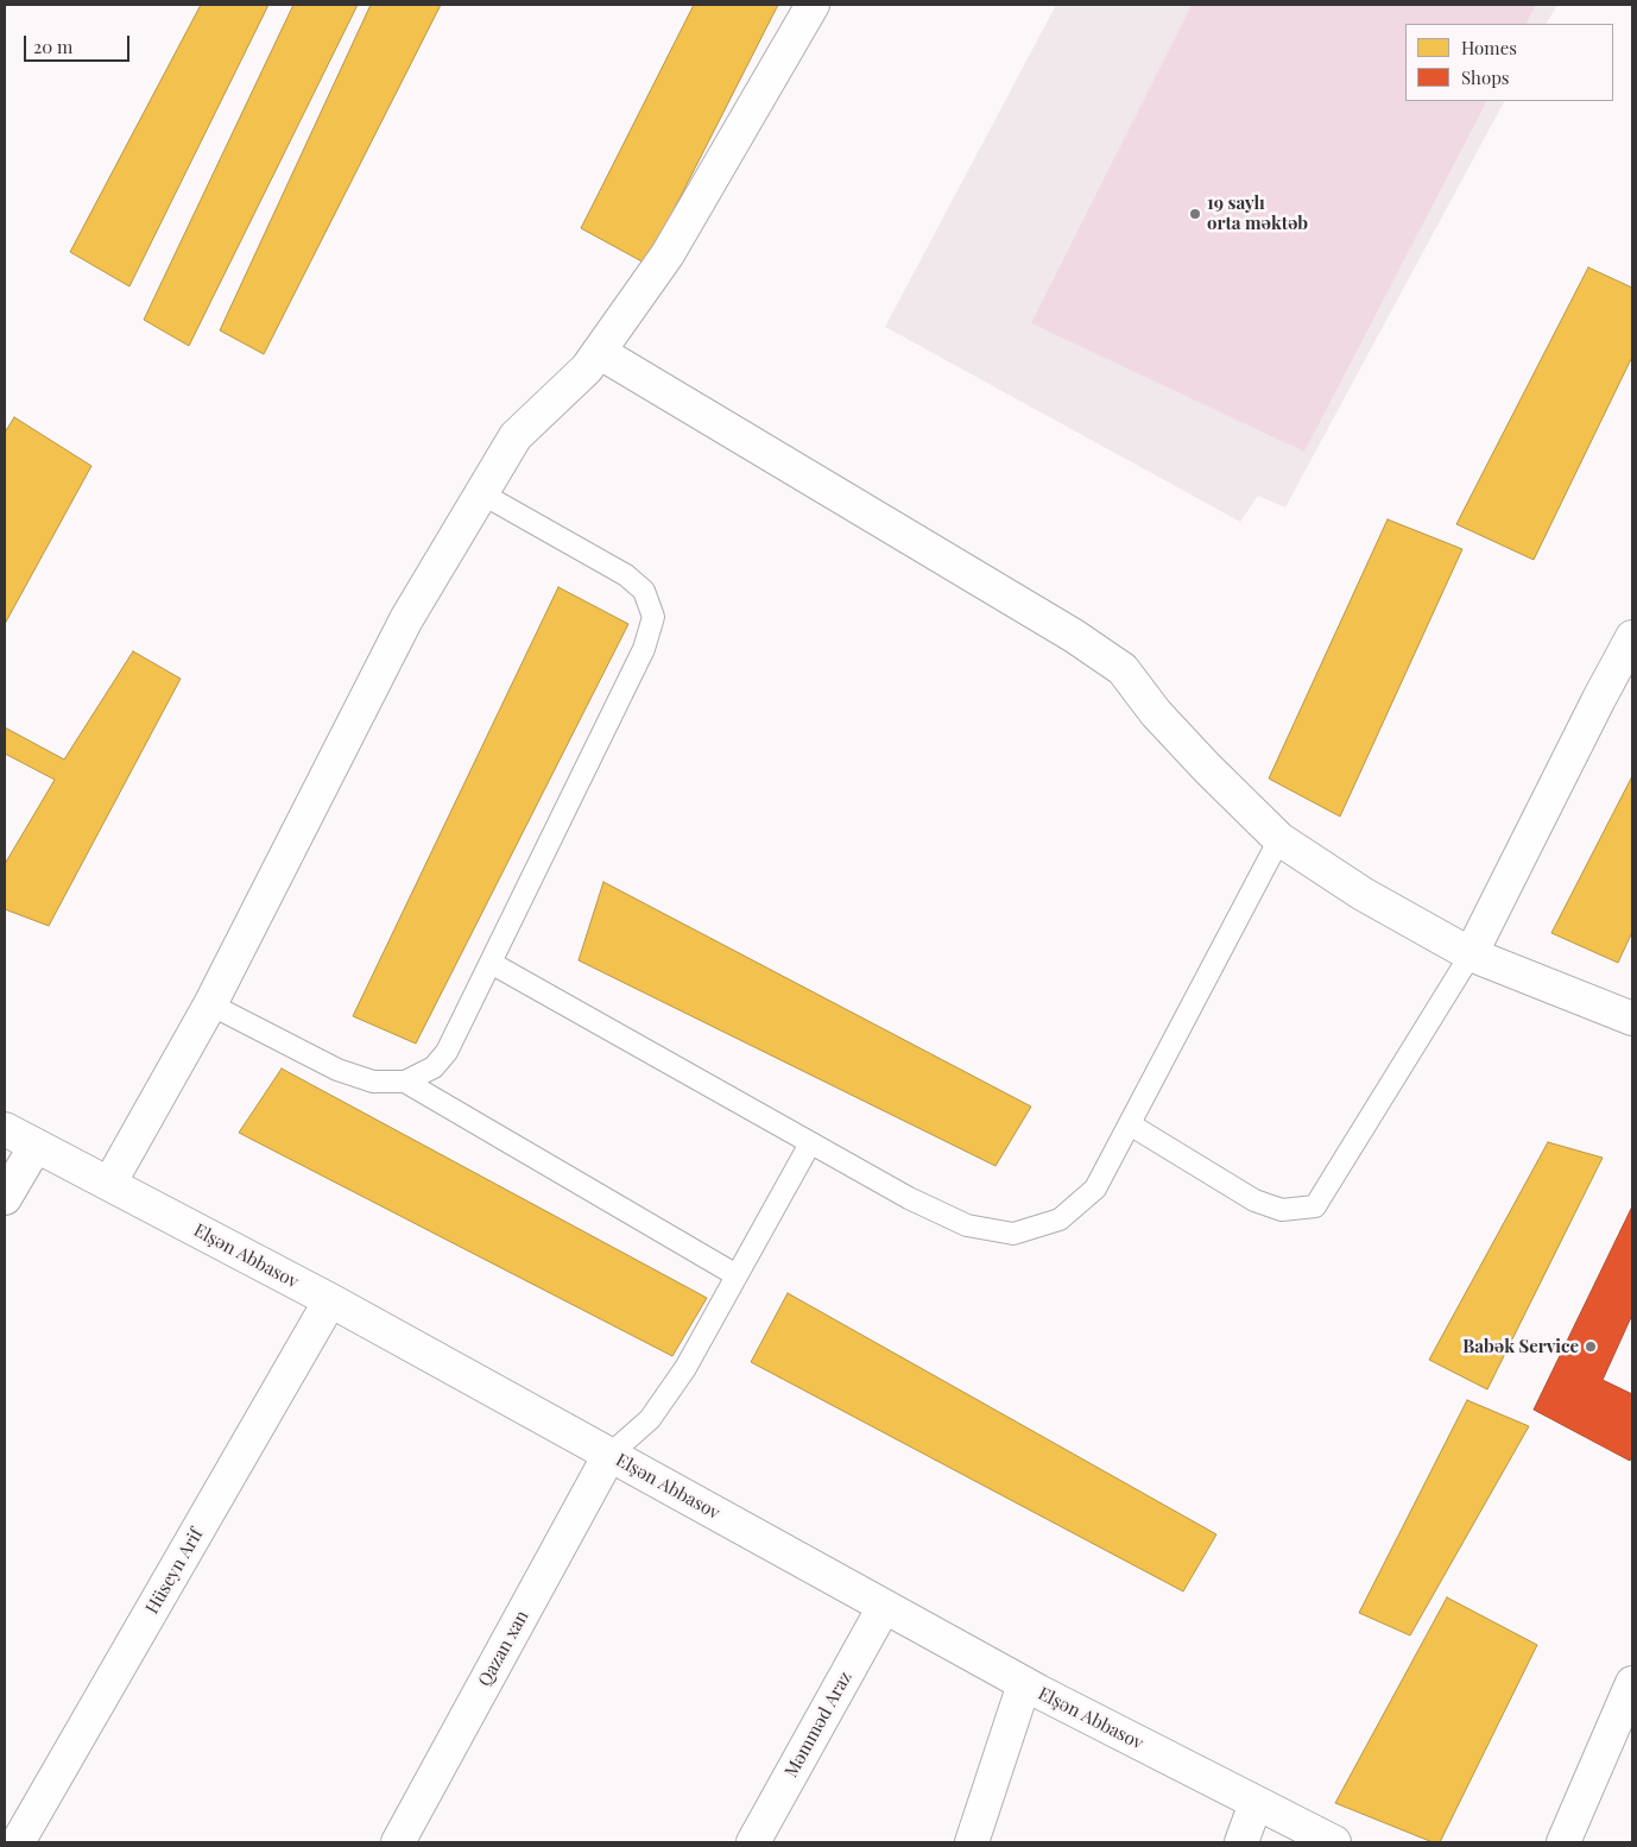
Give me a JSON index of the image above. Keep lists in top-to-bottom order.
{
  "streets": {
    "street": [
      "Elşən Abbasov",
      "Hüseyn Arif",
      "Qazan xan",
      "Məmməd Araz"
    ]
  },
  "crossings": [
    ["Elşən Abbasov", "Hüseyn Arif"],
    ["Elşən Abbasov", "Qazan xan"],
    ["Elşən Abbasov", "Məmməd Araz"]
  ],
  "places": ["19 saylı orta məktəb", "Babək Service"],
  "legend": ["Homes", "Shops"],
  "scale_bar": "20 m"
}
